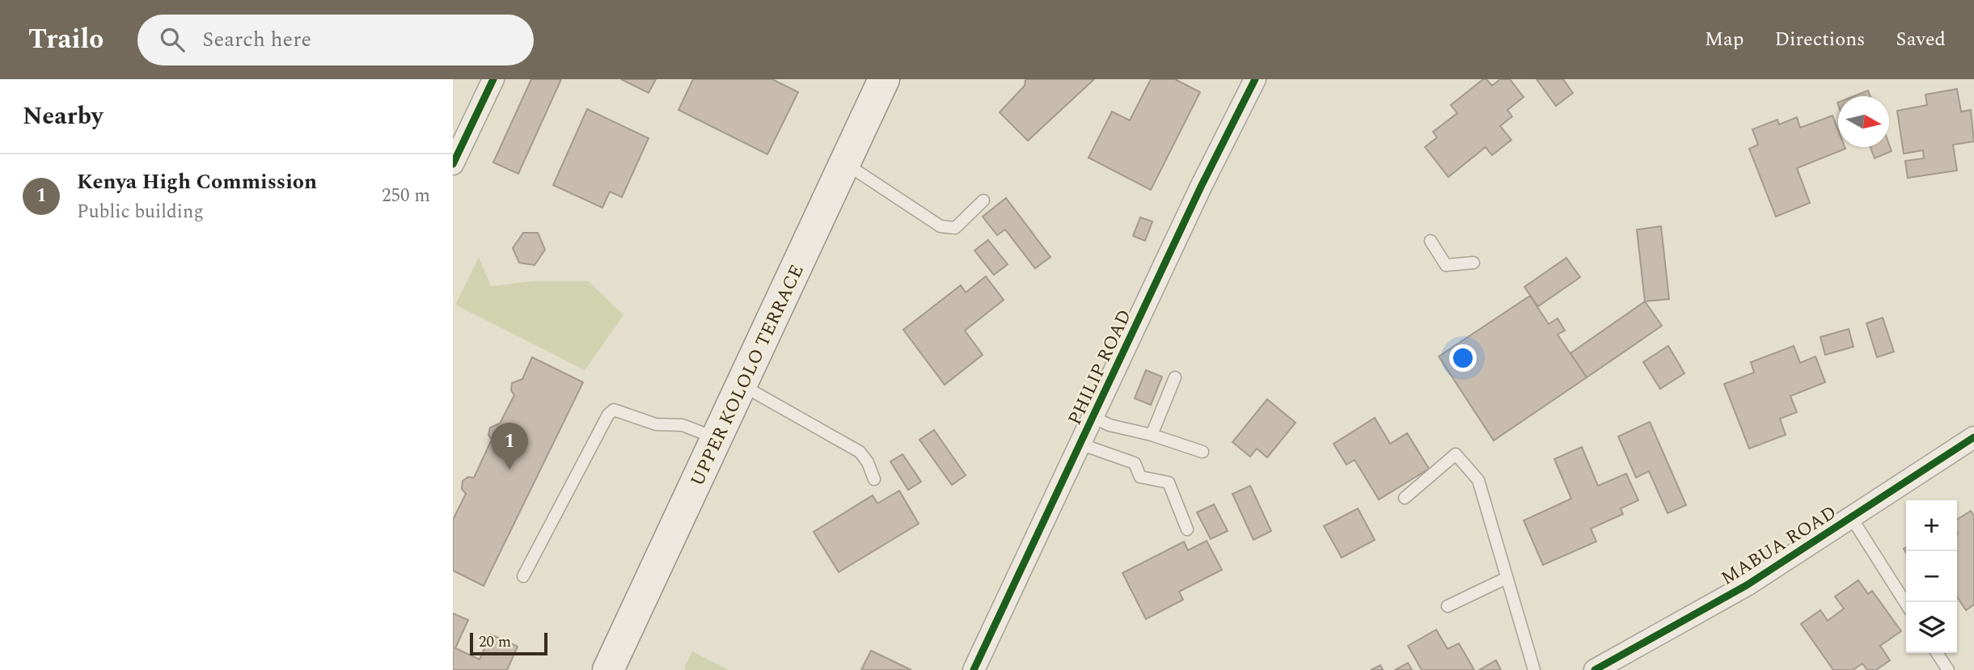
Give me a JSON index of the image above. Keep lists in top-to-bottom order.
{
  "streets": {
    "main road": ["UPPER KOLOLO TERRACE"],
    "street": ["PHILIP ROAD", "MABUA ROAD"]
  },
  "scale_bar": "20 m",
  "north": "right",
  "page": {
    "header": "Trailo",
    "search": "Search here",
    "nav": ["Map", "Directions", "Saved"],
    "heading": "Nearby",
    "list": [
      {
        "mark": "1",
        "name": "Kenya High Commission",
        "note": "Public building",
        "value": "250 m"
      }
    ],
    "pins": "1",
    "map_buttons": ["+", "−"],
    "scale": "20 m"
  }
}
